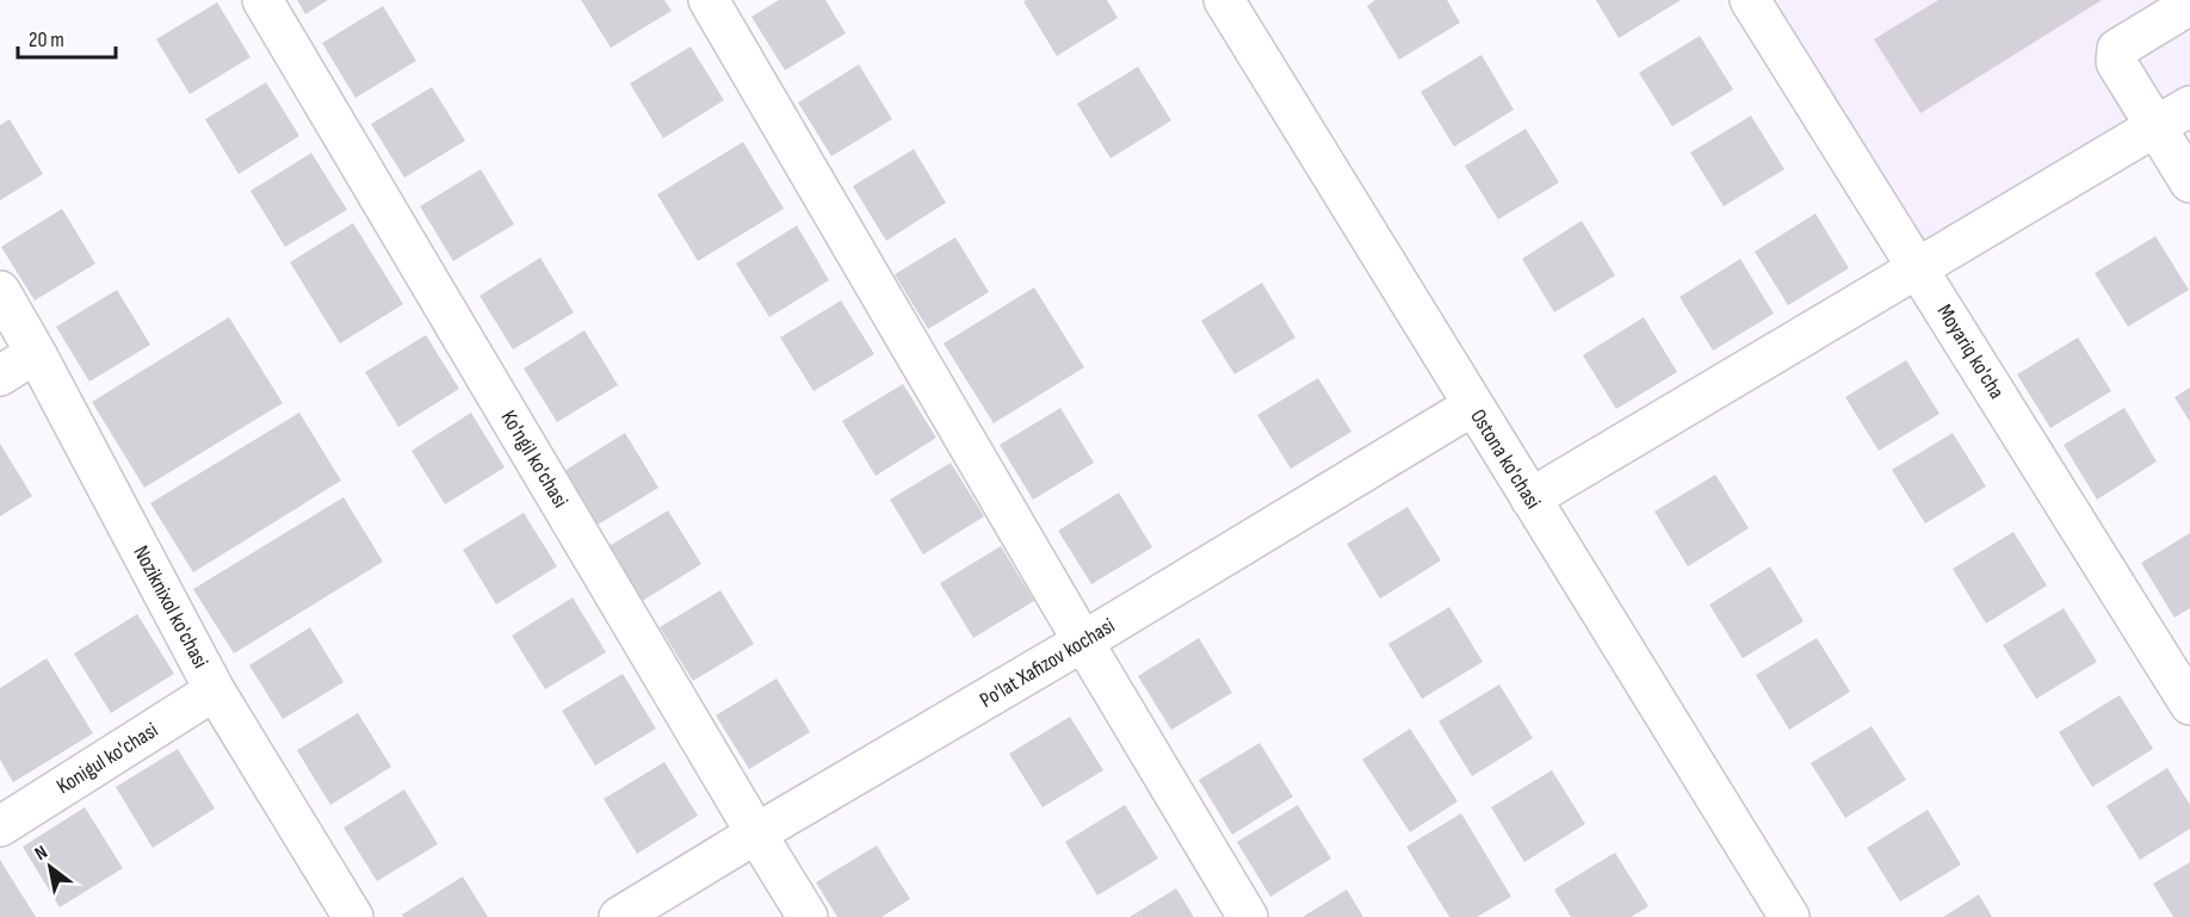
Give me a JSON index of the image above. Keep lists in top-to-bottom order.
{
  "streets": {
    "street": [
      "Moyariq ko'cha",
      "Ko'ngil ko'chasi",
      "Ostona ko'chasi",
      "Noziknixol ko'chasi",
      "Po'lat Xafizov kochasi",
      "Konigul ko'chasi"
    ]
  },
  "crossings": [
    ["Ko'ngil ko'chasi", "Po'lat Xafizov kochasi"],
    ["Ostona ko'chasi", "Po'lat Xafizov kochasi"],
    ["Noziknixol ko'chasi", "Konigul ko'chasi"]
  ],
  "scale_bar": "20 m",
  "north": "top left"
}
